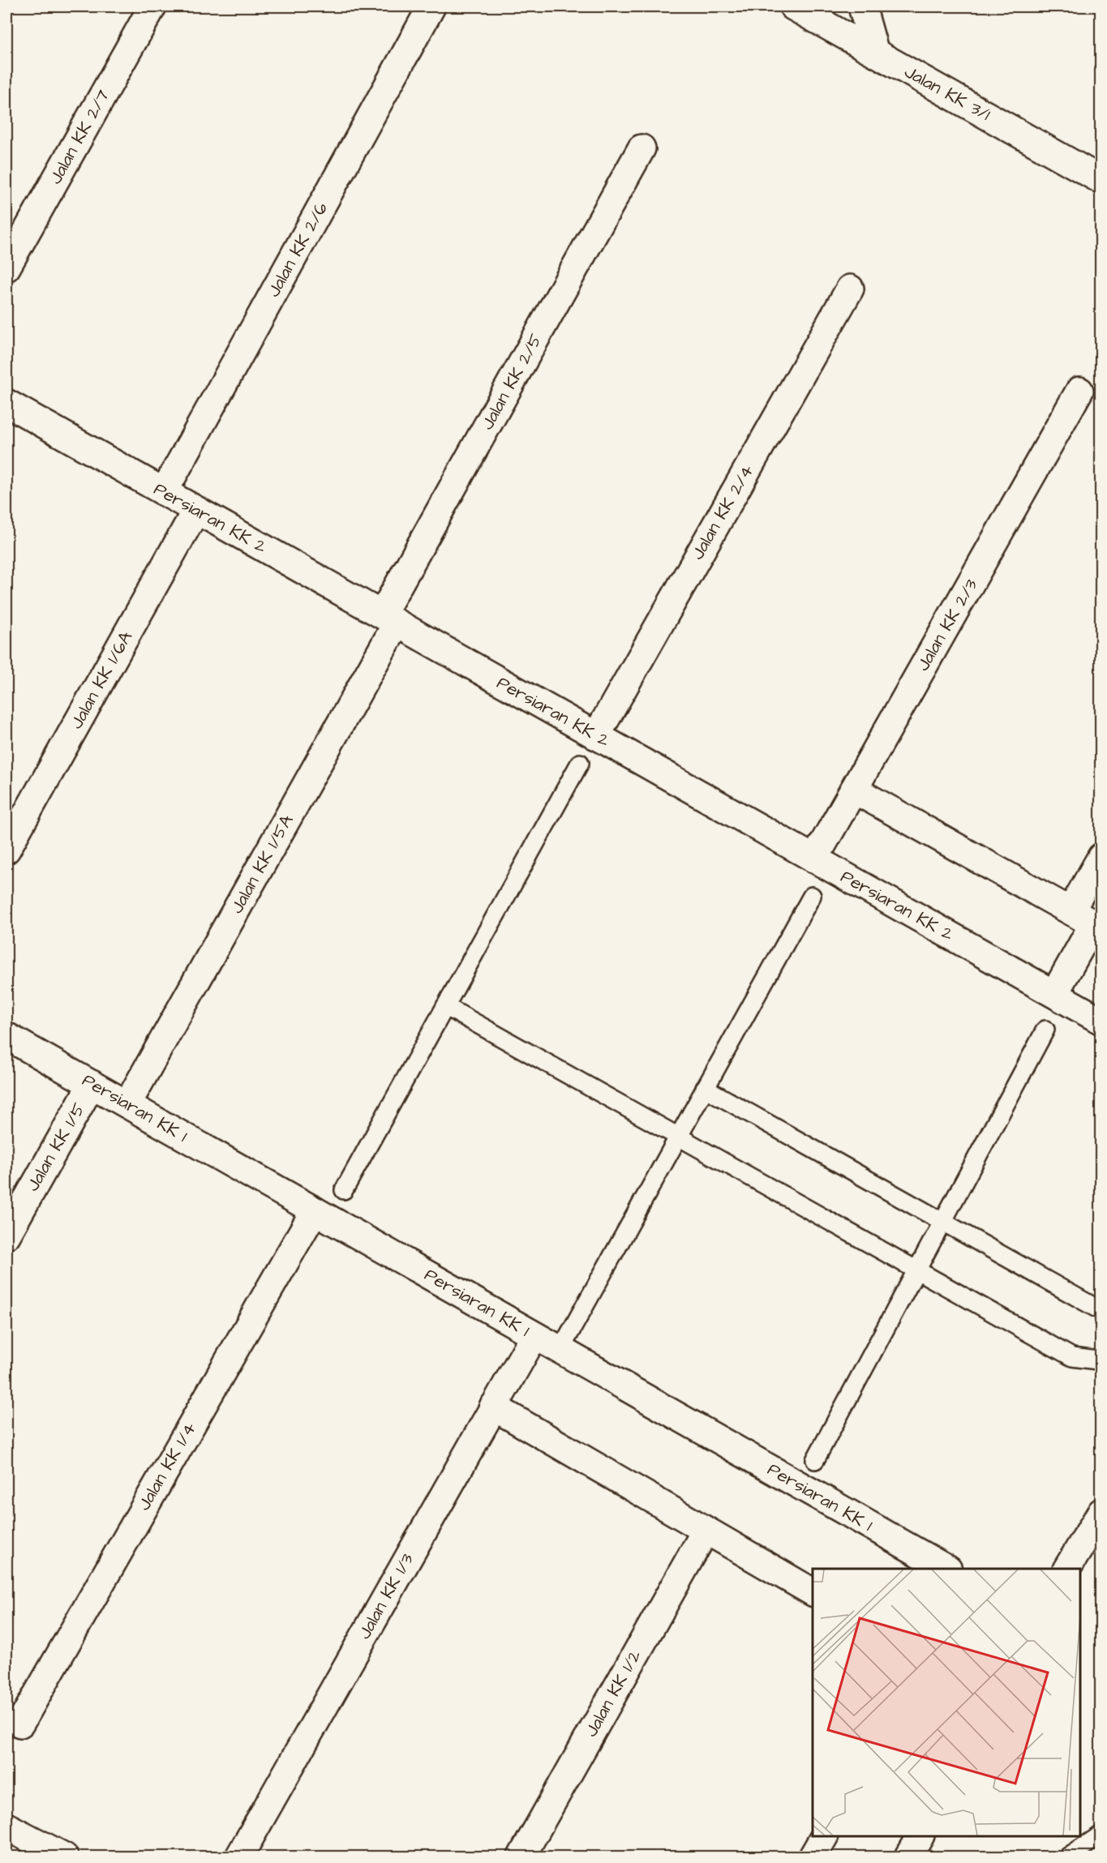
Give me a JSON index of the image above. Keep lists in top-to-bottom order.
{
  "streets": {
    "street": [
      "Jalan KK 3/1",
      "Jalan KK 2/7",
      "Jalan KK 2/6",
      "Jalan KK 2/5",
      "Jalan KK 2/4",
      "Persiaran KK 2",
      "Jalan KK 2/3",
      "Jalan KK 1/6A",
      "Jalan KK 1/5A",
      "Persiaran KK 1",
      "Jalan KK 1/5",
      "Jalan KK 1/4",
      "Jalan KK 1/3",
      "Jalan KK 1/2"
    ]
  },
  "crossings": [
    ["Jalan KK 2/6", "Persiaran KK 2"],
    ["Jalan KK 2/5", "Persiaran KK 2"],
    ["Jalan KK 2/5", "Jalan KK 1/5A"],
    ["Jalan KK 2/4", "Persiaran KK 2"],
    ["Persiaran KK 2", "Jalan KK 2/3"],
    ["Persiaran KK 2", "Jalan KK 1/6A"],
    ["Persiaran KK 2", "Jalan KK 1/5A"],
    ["Jalan KK 1/5A", "Persiaran KK 1"],
    ["Persiaran KK 1", "Jalan KK 1/5"],
    ["Persiaran KK 1", "Jalan KK 1/4"],
    ["Persiaran KK 1", "Jalan KK 1/3"]
  ]
}
